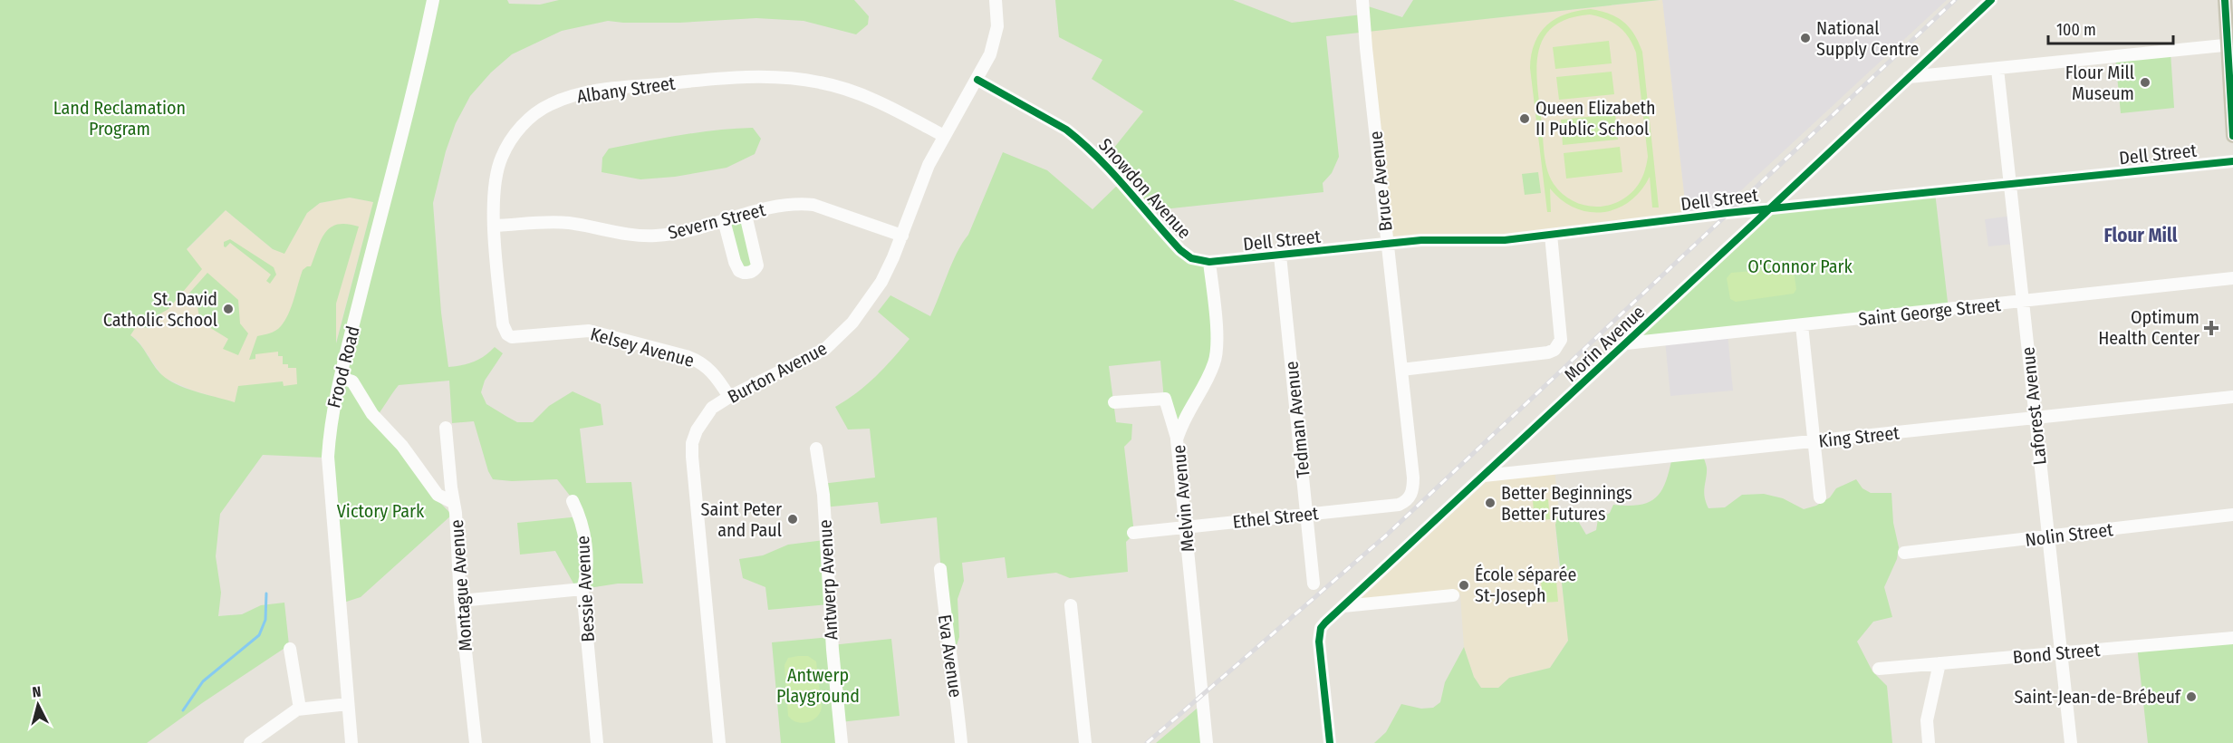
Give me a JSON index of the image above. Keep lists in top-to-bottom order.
{
  "streets": {
    "street": [
      "Albany Street",
      "Dell Street",
      "Bruce Avenue",
      "Snowdon Avenue",
      "Severn Street",
      "Saint George Street",
      "Morin Avenue",
      "Kelsey Avenue",
      "Frood Road",
      "Burton Avenue",
      "Laforest Avenue",
      "Tedman Avenue",
      "King Street",
      "Melvin Avenue",
      "Ethel Street",
      "Nolin Street",
      "Antwerp Avenue",
      "Montague Avenue",
      "Bessie Avenue",
      "Bond Street",
      "Eva Avenue"
    ]
  },
  "crossings": [
    ["Albany Street", "Severn Street"],
    ["Albany Street", "Kelsey Avenue"],
    ["Albany Street", "Burton Avenue"],
    ["Dell Street", "Bruce Avenue"],
    ["Dell Street", "Snowdon Avenue"],
    ["Dell Street", "Morin Avenue"],
    ["Dell Street", "Laforest Avenue"],
    ["Dell Street", "Tedman Avenue"],
    ["Dell Street", "Melvin Avenue"],
    ["Bruce Avenue", "Ethel Street"],
    ["Snowdon Avenue", "Burton Avenue"],
    ["Snowdon Avenue", "Melvin Avenue"],
    ["Severn Street", "Burton Avenue"],
    ["Saint George Street", "Morin Avenue"],
    ["Saint George Street", "Laforest Avenue"],
    ["Morin Avenue", "King Street"],
    ["Kelsey Avenue", "Burton Avenue"],
    ["Laforest Avenue", "King Street"],
    ["Laforest Avenue", "Nolin Street"],
    ["Laforest Avenue", "Bond Street"],
    ["Tedman Avenue", "Ethel Street"],
    ["Melvin Avenue", "Ethel Street"]
  ],
  "districts": ["Flour Mill"],
  "parks": [
    "Land Reclamation Program",
    "O'Connor Park",
    "Victory Park",
    "Antwerp Playground"
  ],
  "places": {
    "other": [
      "National Supply Centre",
      "Flour Mill Museum",
      "Queen Elizabeth II Public School",
      "St. David Catholic School",
      "Better Beginnings Better Futures",
      "Saint Peter and Paul",
      "École séparée St-Joseph",
      "Saint-Jean-de-Brébeuf"
    ],
    "health": ["Optimum Health Center"]
  },
  "scale_bar": "100 m",
  "north": "top"
}
